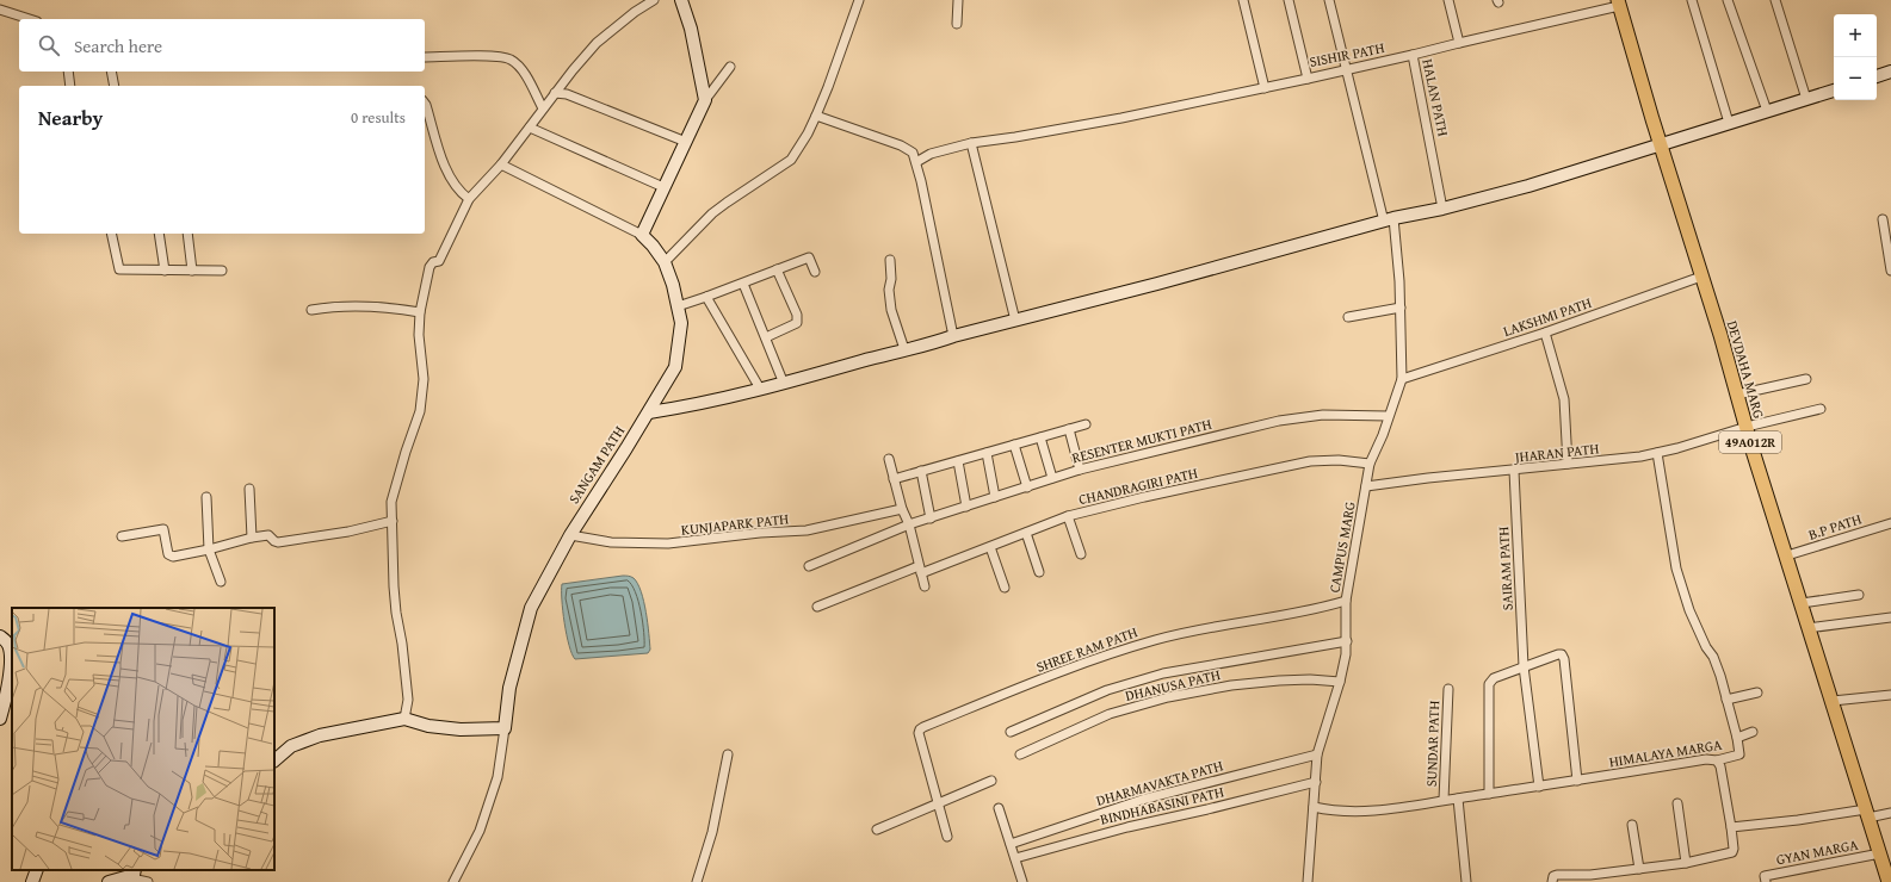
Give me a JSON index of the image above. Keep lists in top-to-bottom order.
{
  "streets": {
    "main road": ["DEVDAHA MARG", "49A012R"],
    "street": [
      "SISHIR PATH",
      "HALAN PATH",
      "LAKSHMI PATH",
      "RESENTER MUKTI PATH",
      "JHARAN PATH",
      "SANGAM PATH",
      "CHANDRAGIRI PATH",
      "KUNJAPARK PATH",
      "B.P PATH",
      "CAMPUS MARG",
      "SAIRAM PATH",
      "SHREE RAM PATH",
      "DHANUSA PATH",
      "SUNDAR PATH",
      "HIMALAYA MARGA",
      "DHARMAVAKTA PATH",
      "BINDHABASINI PATH",
      "GYAN MARGA"
    ]
  },
  "crossings": [
    ["SISHIR PATH", "HALAN PATH"],
    ["SISHIR PATH", "CAMPUS MARG"],
    ["HALAN PATH", "DEVDAHA MARG"],
    ["LAKSHMI PATH", "DEVDAHA MARG"],
    ["LAKSHMI PATH", "CAMPUS MARG"],
    ["DEVDAHA MARG", "JHARAN PATH"],
    ["DEVDAHA MARG", "B.P PATH"],
    ["DEVDAHA MARG", "GYAN MARGA"],
    ["RESENTER MUKTI PATH", "CAMPUS MARG"],
    ["JHARAN PATH", "CAMPUS MARG"],
    ["JHARAN PATH", "SAIRAM PATH"],
    ["JHARAN PATH", "HIMALAYA MARGA"],
    ["SANGAM PATH", "KUNJAPARK PATH"],
    ["CHANDRAGIRI PATH", "CAMPUS MARG"],
    ["CAMPUS MARG", "SHREE RAM PATH"],
    ["CAMPUS MARG", "DHANUSA PATH"],
    ["CAMPUS MARG", "HIMALAYA MARGA"],
    ["CAMPUS MARG", "DHARMAVAKTA PATH"],
    ["CAMPUS MARG", "BINDHABASINI PATH"],
    ["SAIRAM PATH", "HIMALAYA MARGA"],
    ["SUNDAR PATH", "HIMALAYA MARGA"]
  ],
  "page": {
    "map_buttons": ["+", "−"],
    "search": "Search here",
    "heading": ["Nearby", "0 results"]
  }
}
